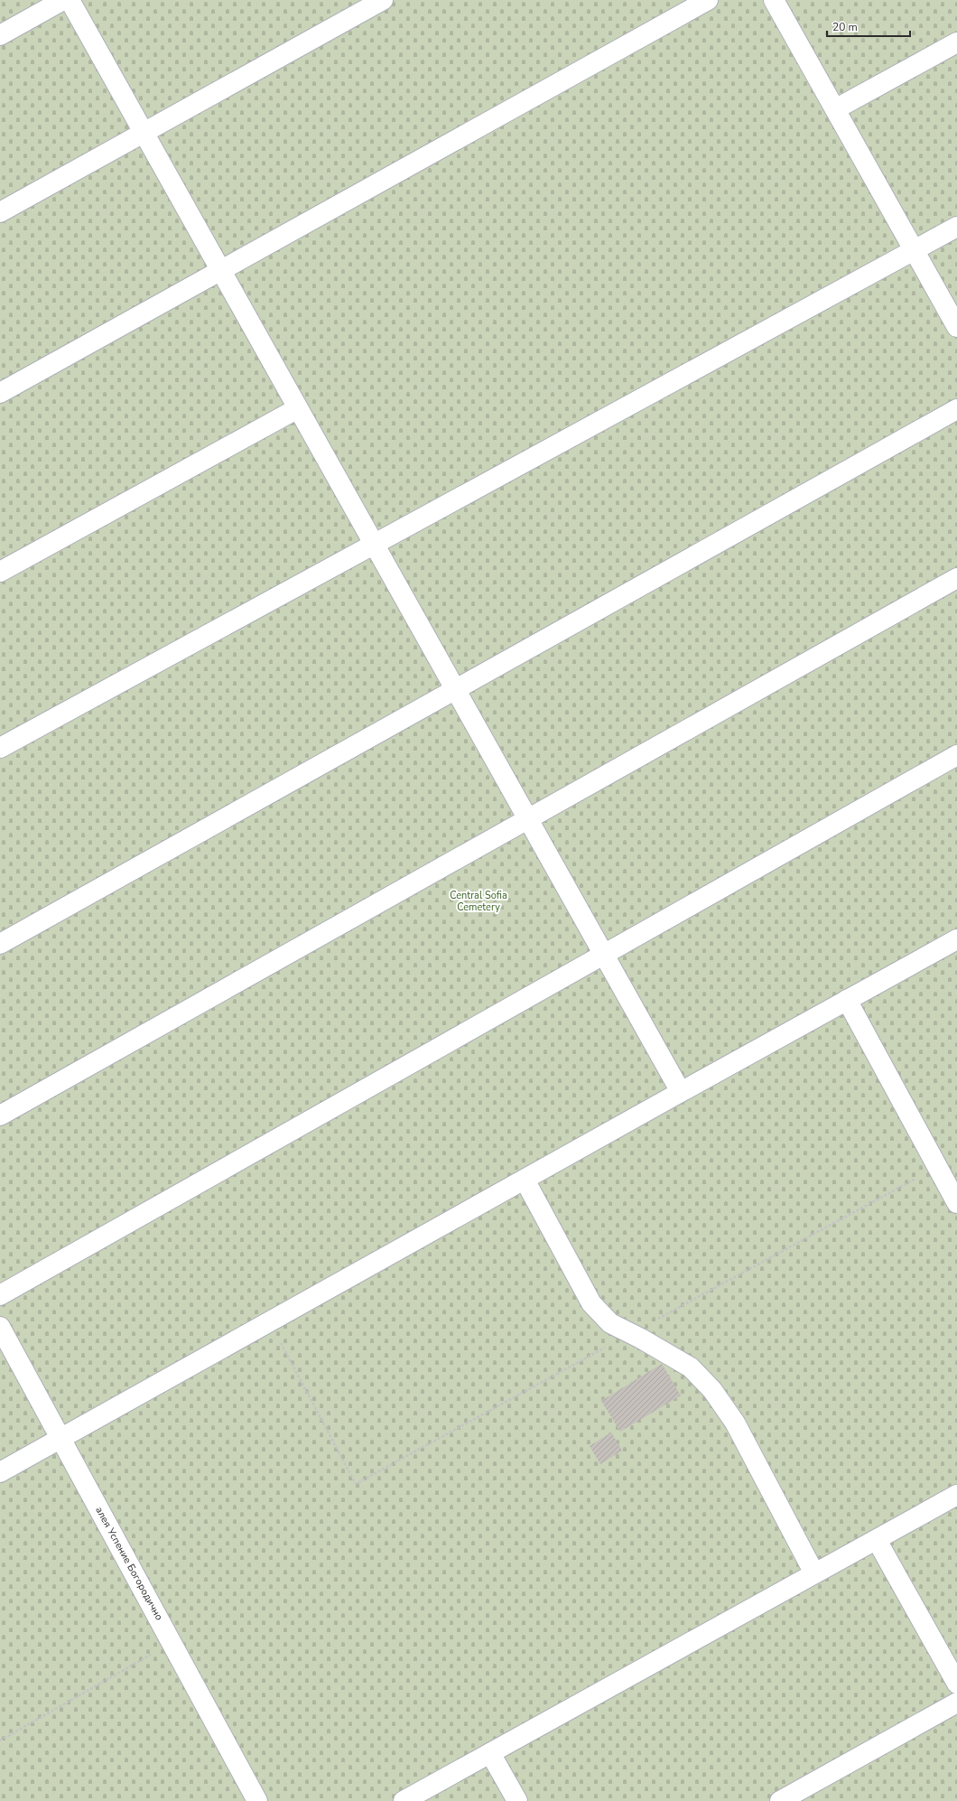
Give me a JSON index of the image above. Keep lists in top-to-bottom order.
{
  "streets": {
    "lane": ["алея Успение Богородично"]
  },
  "parks": ["Central Sofia Cemetery"],
  "scale_bar": "20 m"
}
